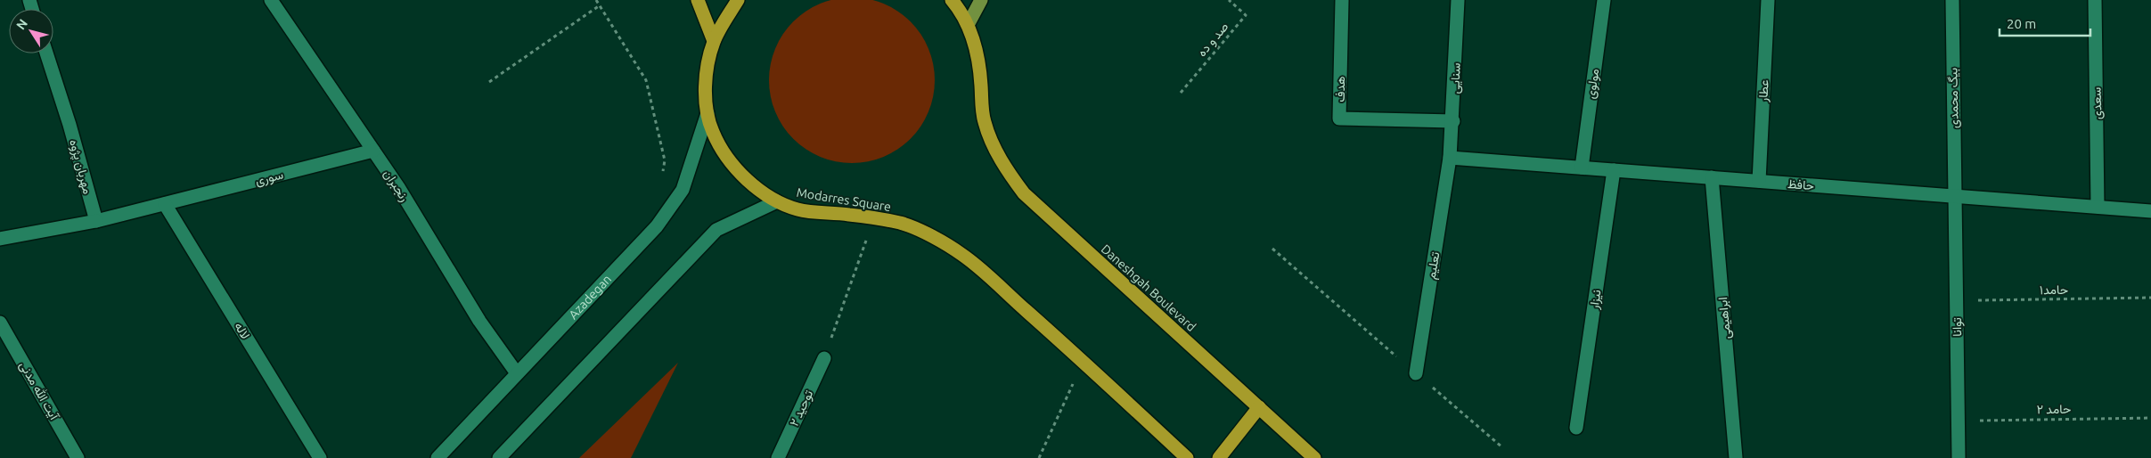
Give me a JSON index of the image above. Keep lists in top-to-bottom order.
{
  "streets": {
    "highway": ["Modarres Square", "Daneshgah Boulevard"],
    "street": [
      "سنایی",
      "مولوی",
      "هدف",
      "عطار",
      "بیگ محمدی",
      "سعدی",
      "مهربان پژوه",
      "سوری",
      "حافظ",
      "رنجبران",
      "تعلیم",
      "Azadegan",
      "نیزار",
      "ابراهیمی",
      "توانا",
      "لاله",
      "آیت الله مدنی",
      "توحید ۲"
    ],
    "path": ["صد و ده", "حامد۱", "حامد ۲"]
  },
  "crossings": [
    ["سنایی", "هدف"],
    ["سنایی", "حافظ"],
    ["سنایی", "تعلیم"],
    ["مولوی", "حافظ"],
    ["عطار", "حافظ"],
    ["بیگ محمدی", "حافظ"],
    ["بیگ محمدی", "توانا"],
    ["سعدی", "حافظ"],
    ["سوری", "رنجبران"],
    ["سوری", "لاله"],
    ["حافظ", "تعلیم"],
    ["حافظ", "نیزار"],
    ["حافظ", "ابراهیمی"],
    ["حافظ", "توانا"],
    ["رنجبران", "Azadegan"],
    ["Modarres Square", "Azadegan"],
    ["حامد۱", "توانا"],
    ["توانا", "حامد ۲"]
  ],
  "scale_bar": "20 m",
  "north": "top left"
}
